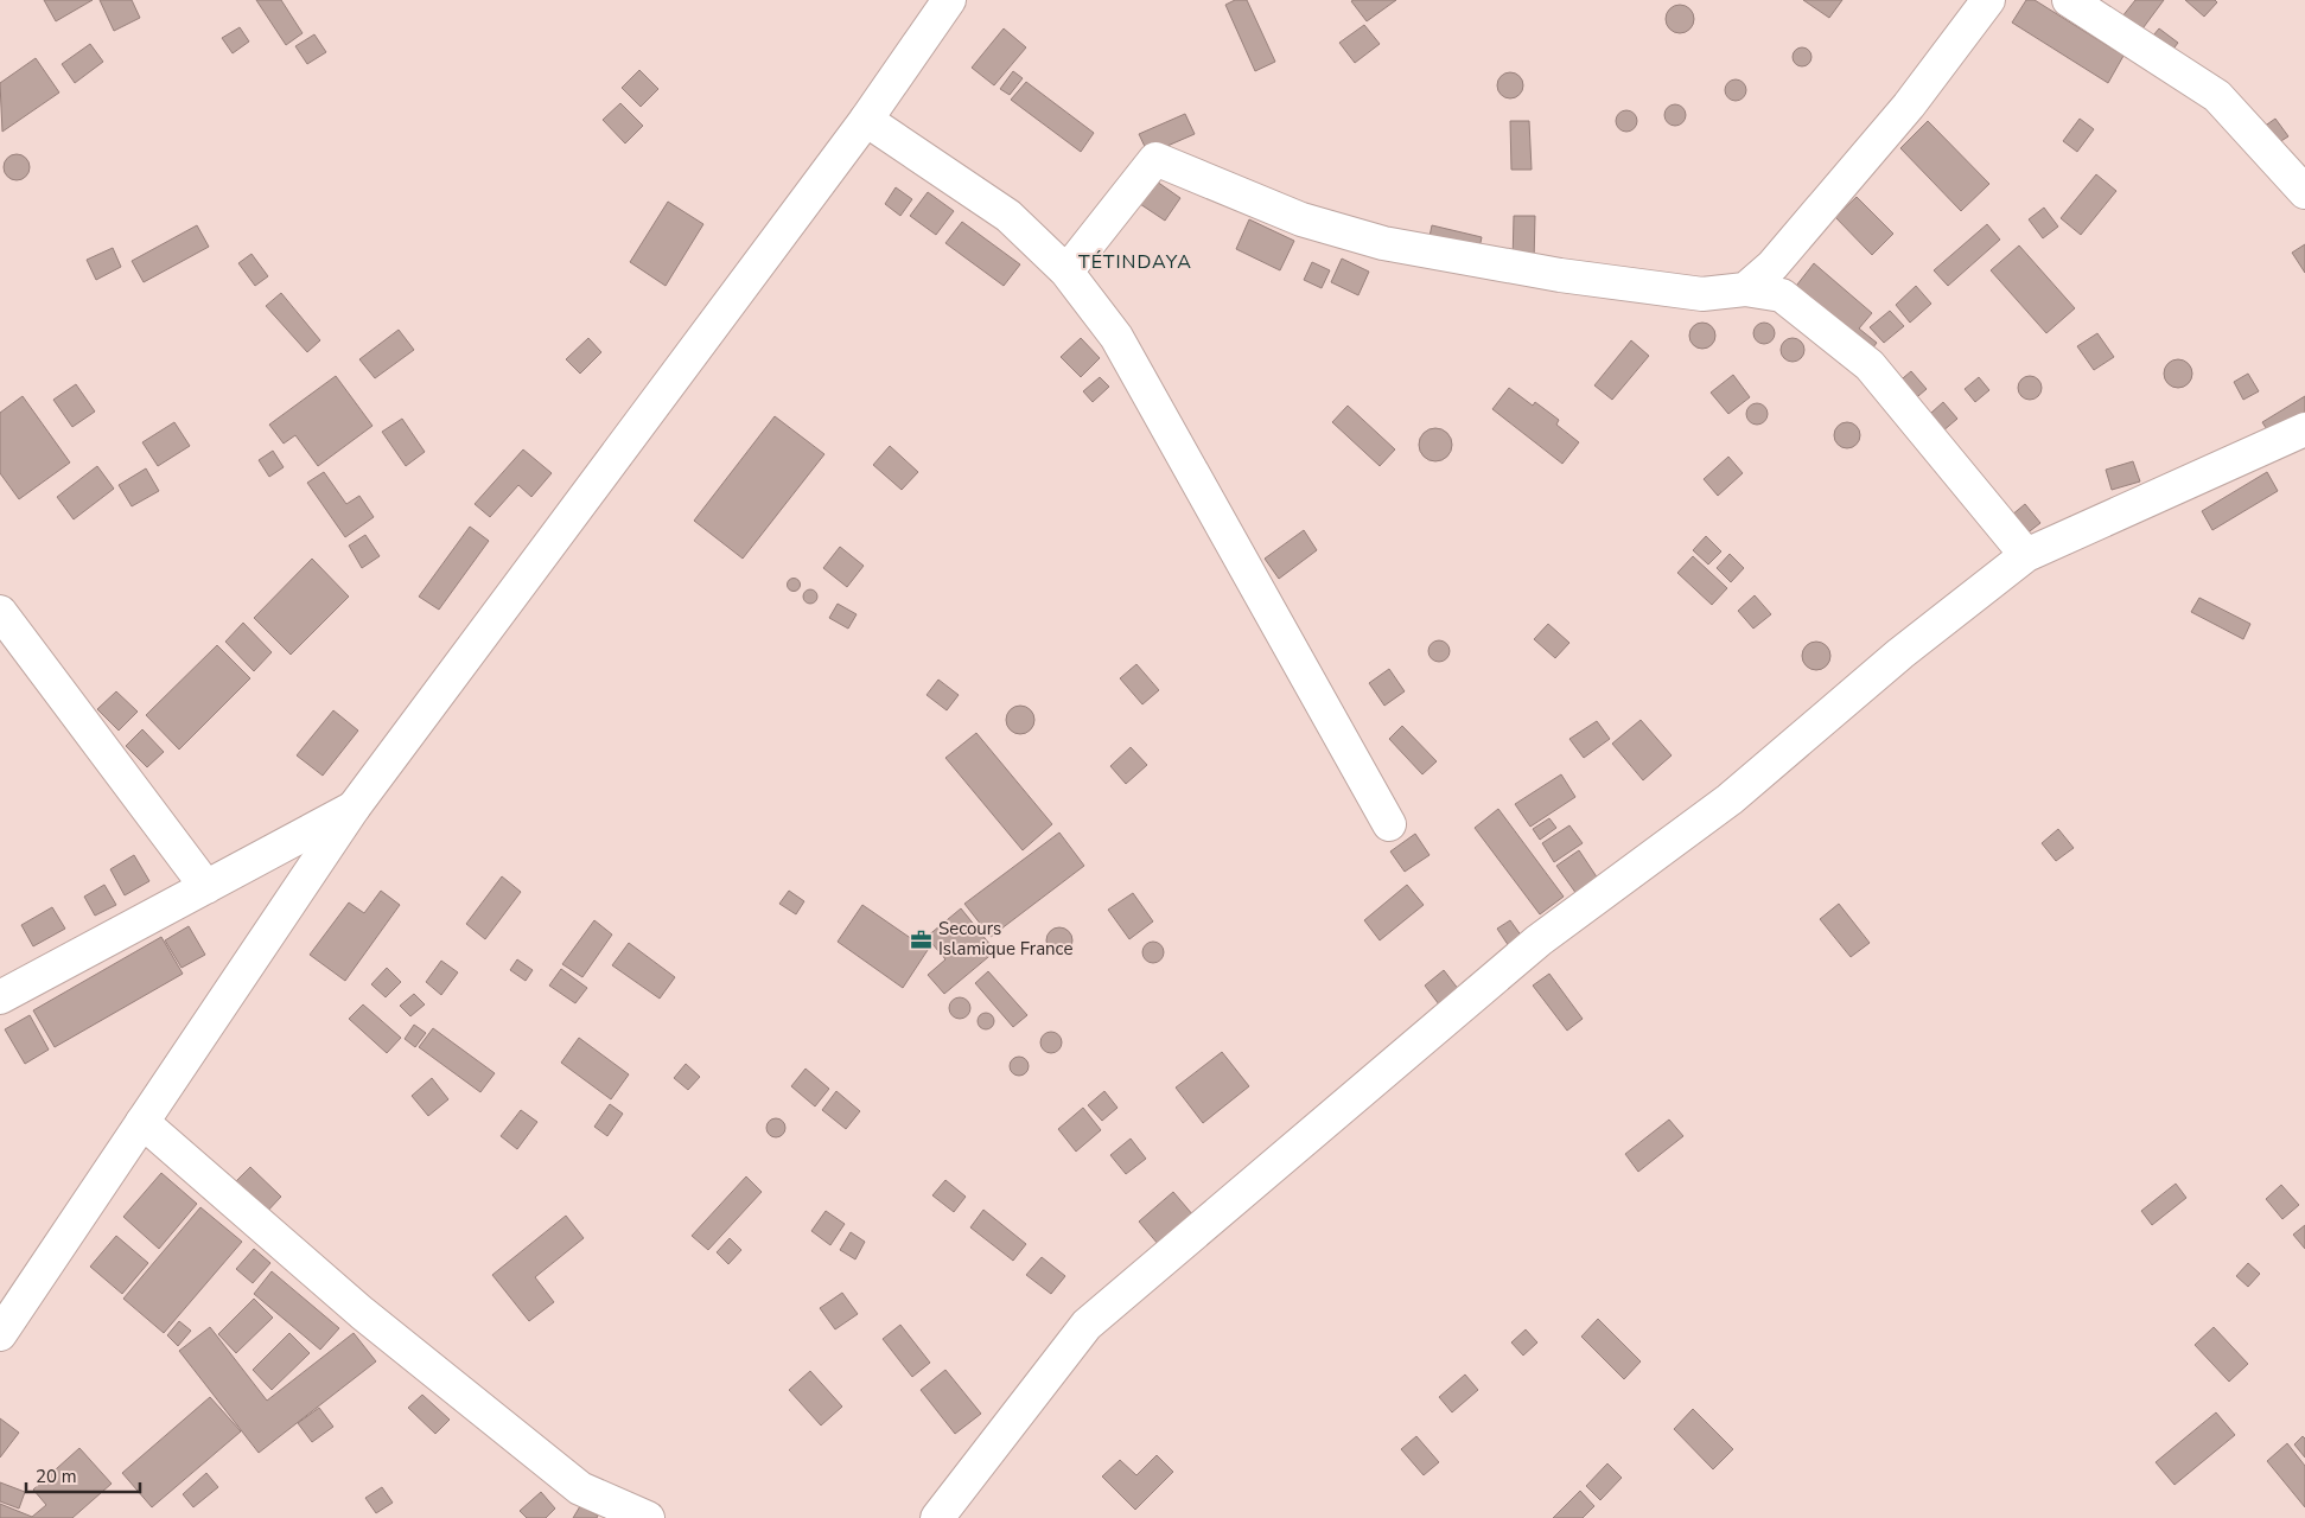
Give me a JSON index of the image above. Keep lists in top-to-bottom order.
{
  "districts": ["TÉTINDAYA"],
  "places": {
    "office": ["Secours Islamique France"]
  },
  "scale_bar": "20 m"
}
